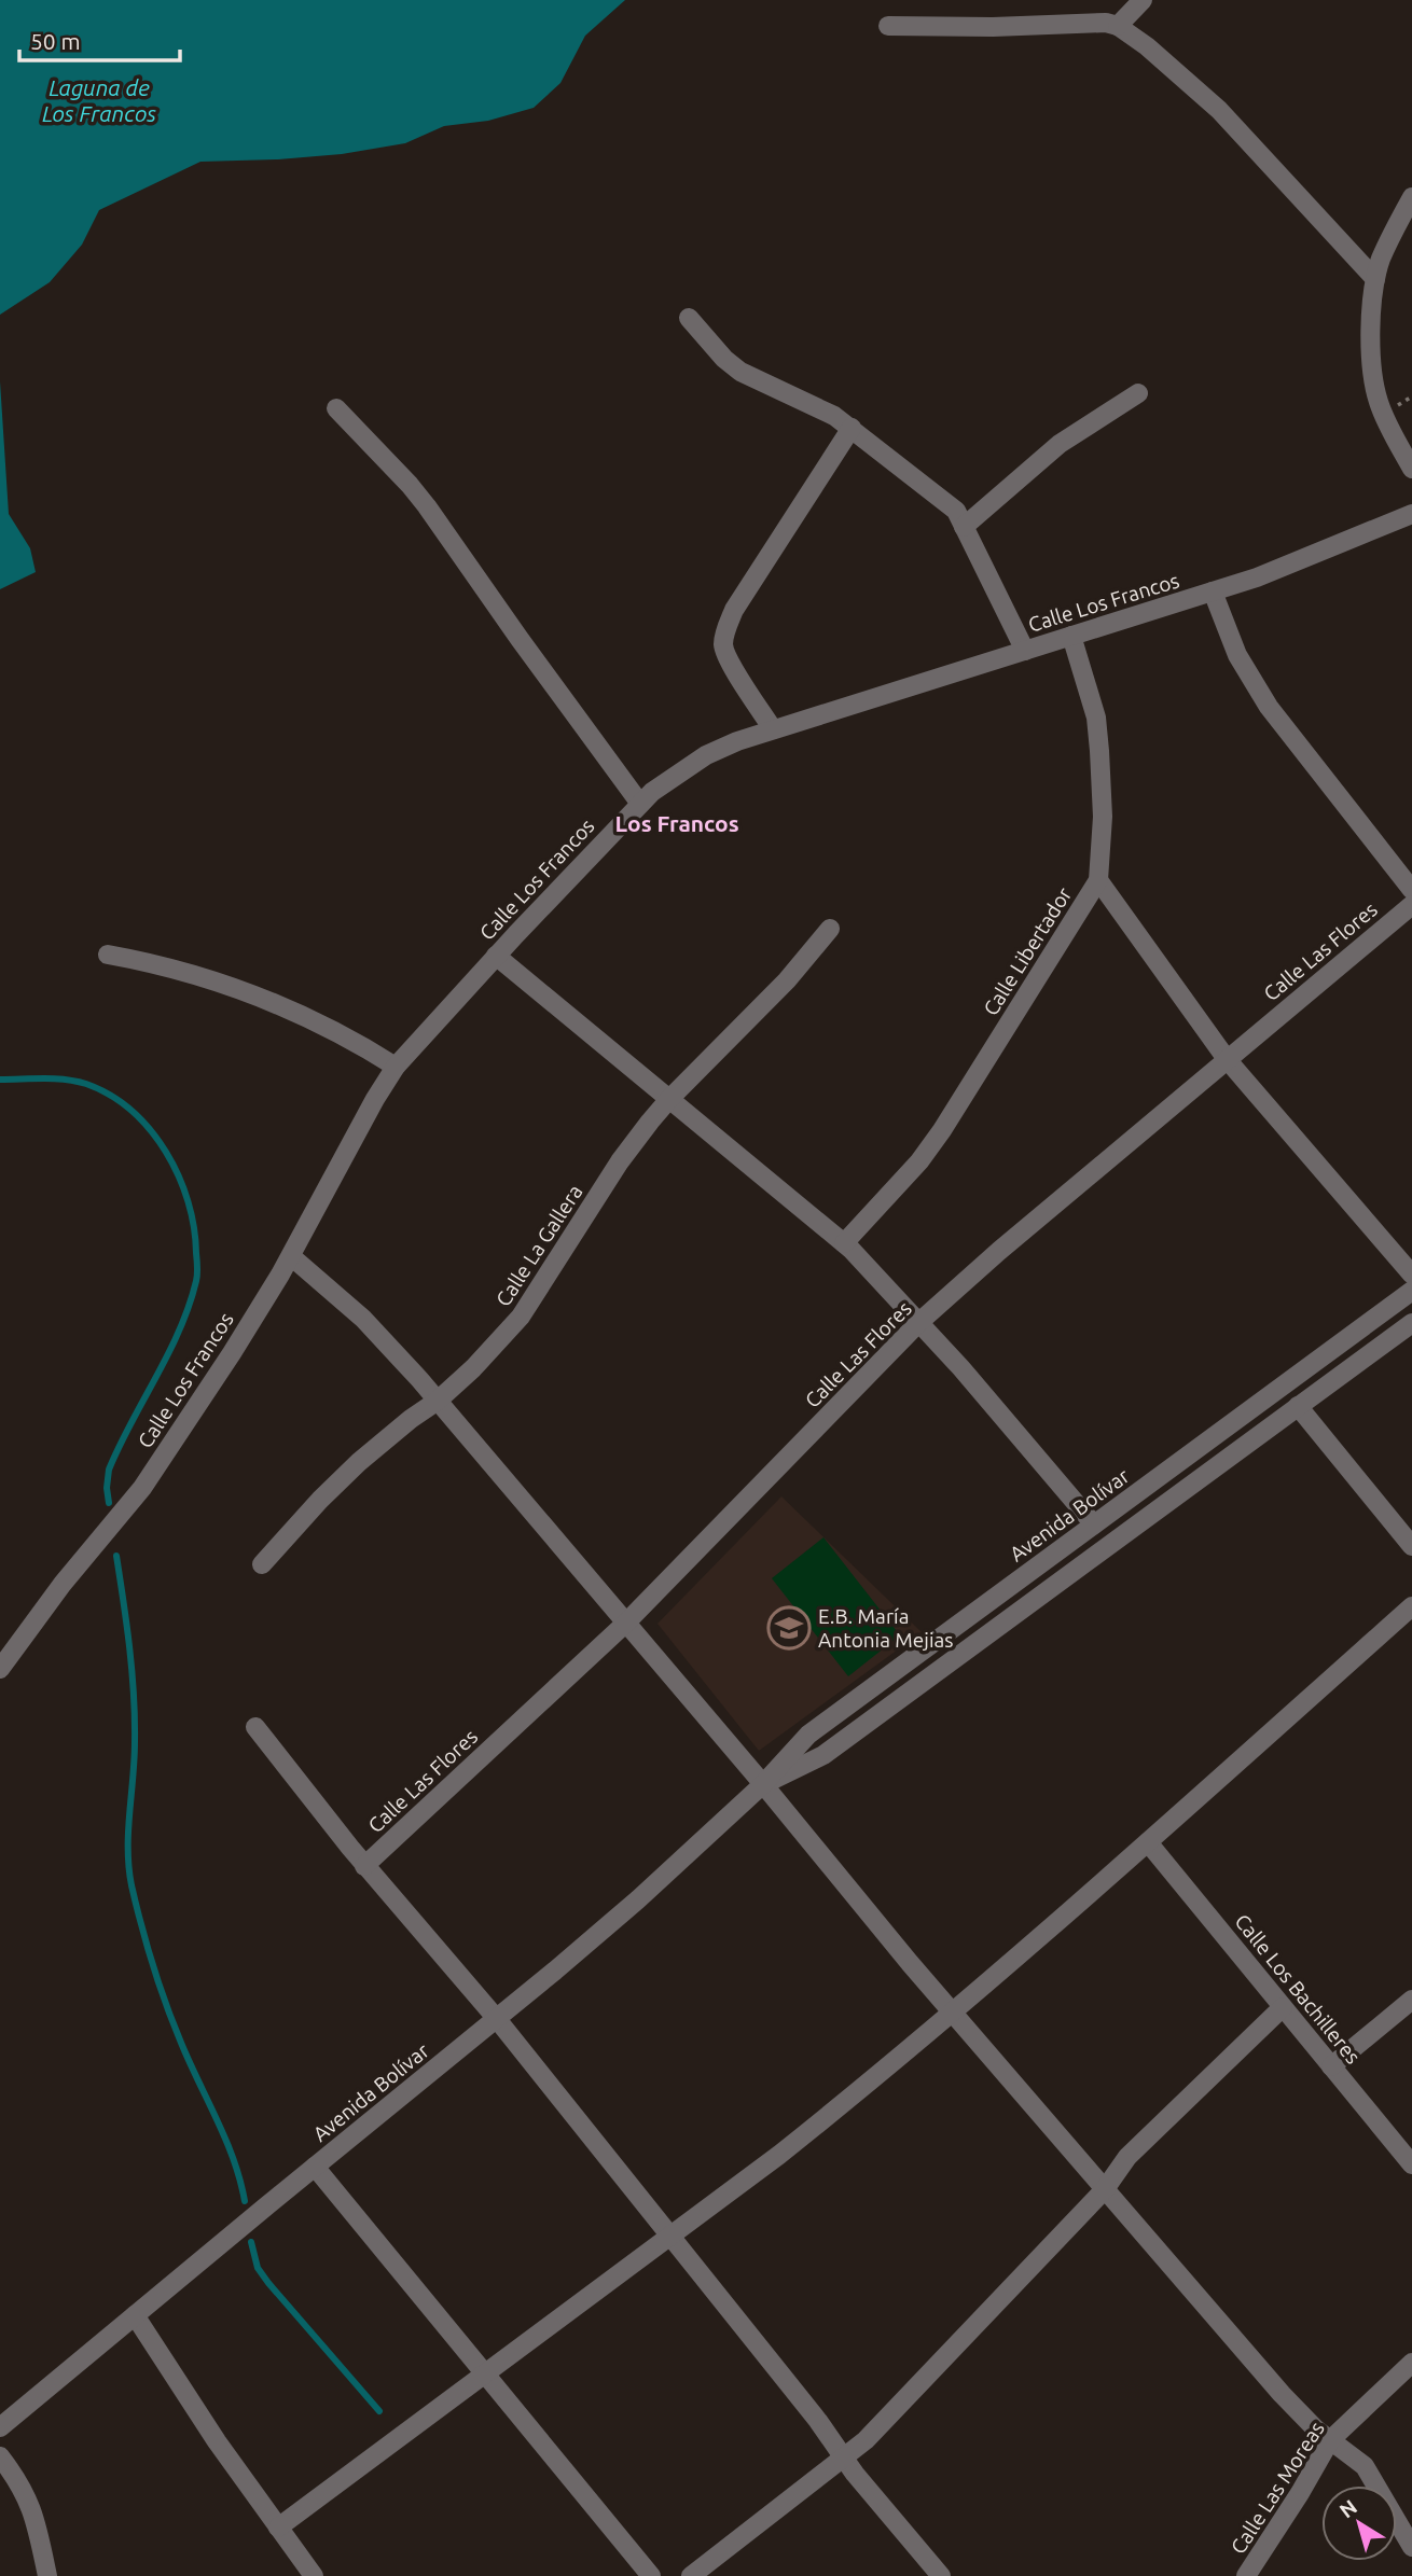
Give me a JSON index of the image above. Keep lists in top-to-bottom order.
{
  "streets": {
    "street": [
      "Calle Los Francos",
      "Calle Libertador",
      "Calle Las Flores",
      "Calle La Gallera",
      "Avenida Bolívar",
      "Calle Los Bachilleres",
      "Calle Las Moreas"
    ]
  },
  "crossings": [
    ["Calle Los Francos", "Calle Libertador"]
  ],
  "districts": ["Los Francos"],
  "water": ["Laguna de Los Francos"],
  "places": {
    "school or university": ["E.B. María Antonia Mejias"]
  },
  "scale_bar": "50 m",
  "north": "top left"
}
